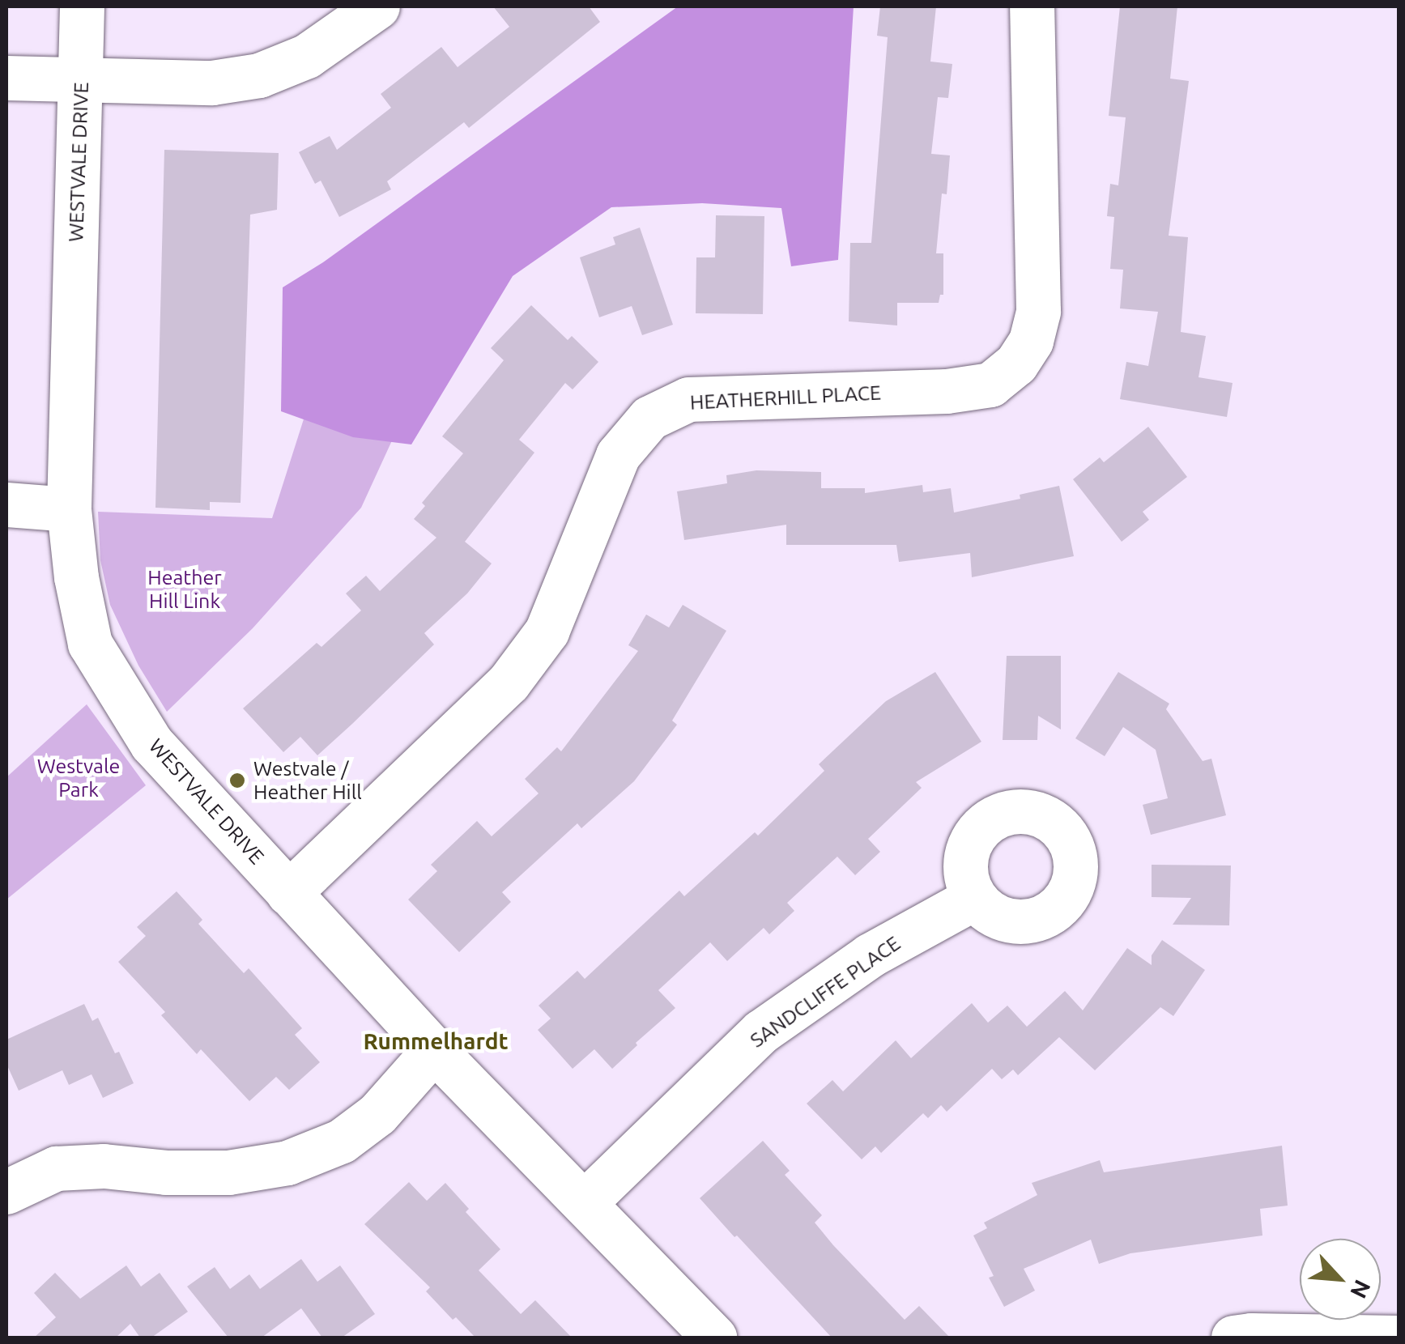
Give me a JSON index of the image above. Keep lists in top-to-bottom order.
{
  "streets": {
    "street": ["WESTVALE DRIVE", "HEATHERHILL PLACE", "SANDCLIFFE PLACE"]
  },
  "crossings": [
    ["WESTVALE DRIVE", "HEATHERHILL PLACE"],
    ["WESTVALE DRIVE", "SANDCLIFFE PLACE"]
  ],
  "districts": ["Rummelhardt"],
  "parks": ["Heather Hill Link", "Westvale Park"],
  "places": ["Westvale / Heather Hill"],
  "north": "bottom right"
}
